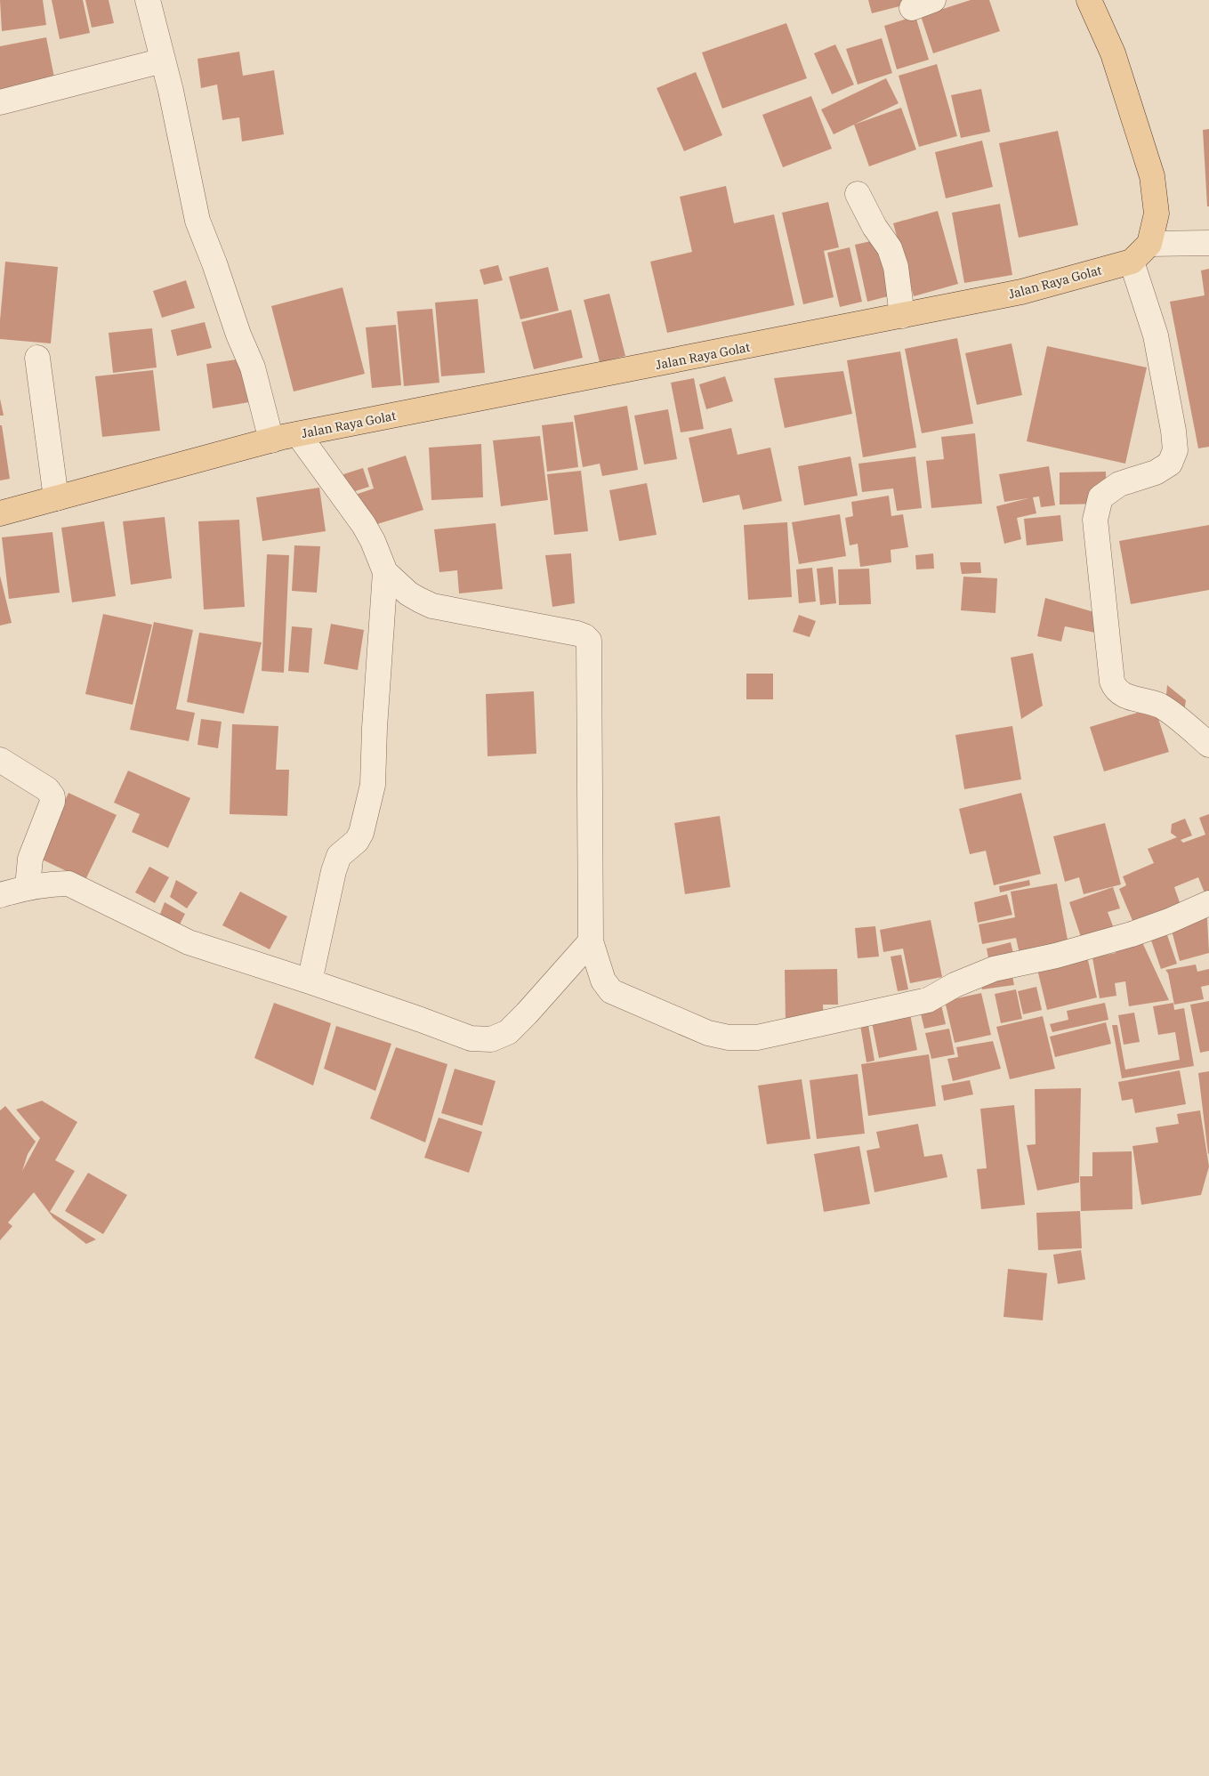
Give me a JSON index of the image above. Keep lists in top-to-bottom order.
{
  "streets": {
    "main road": ["Jalan Raya Golat"]
  }
}
